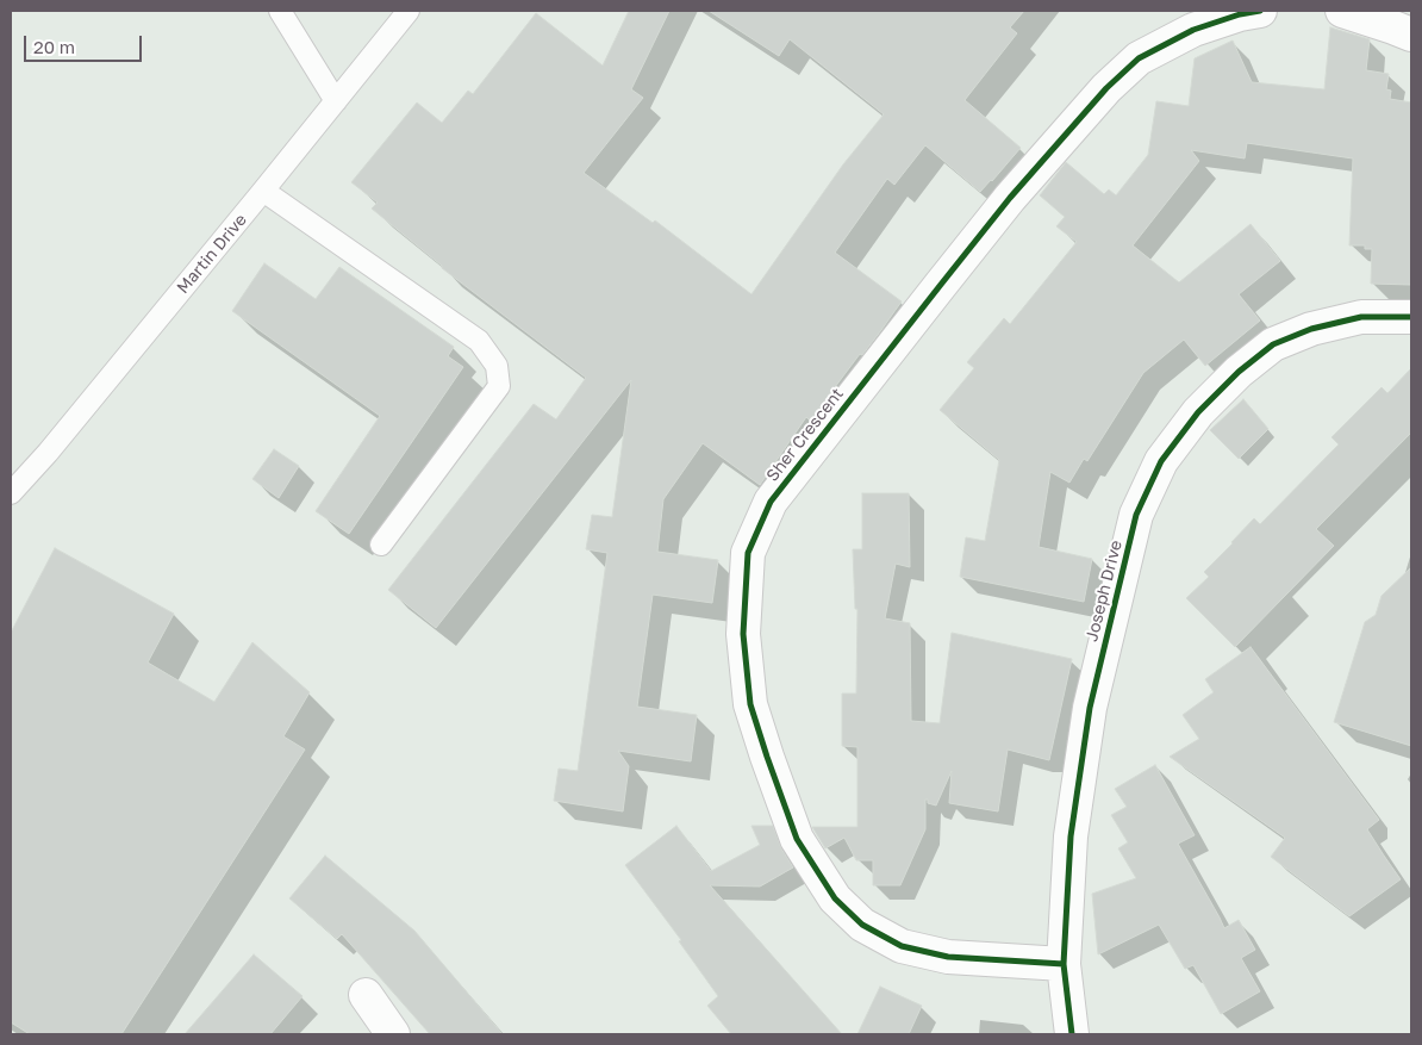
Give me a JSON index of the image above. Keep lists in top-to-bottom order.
{
  "streets": {
    "street": ["Sher Crescent", "Joseph Drive"],
    "lane": ["Martin Drive"]
  },
  "crossings": [
    ["Sher Crescent", "Joseph Drive"]
  ],
  "scale_bar": "20 m"
}
